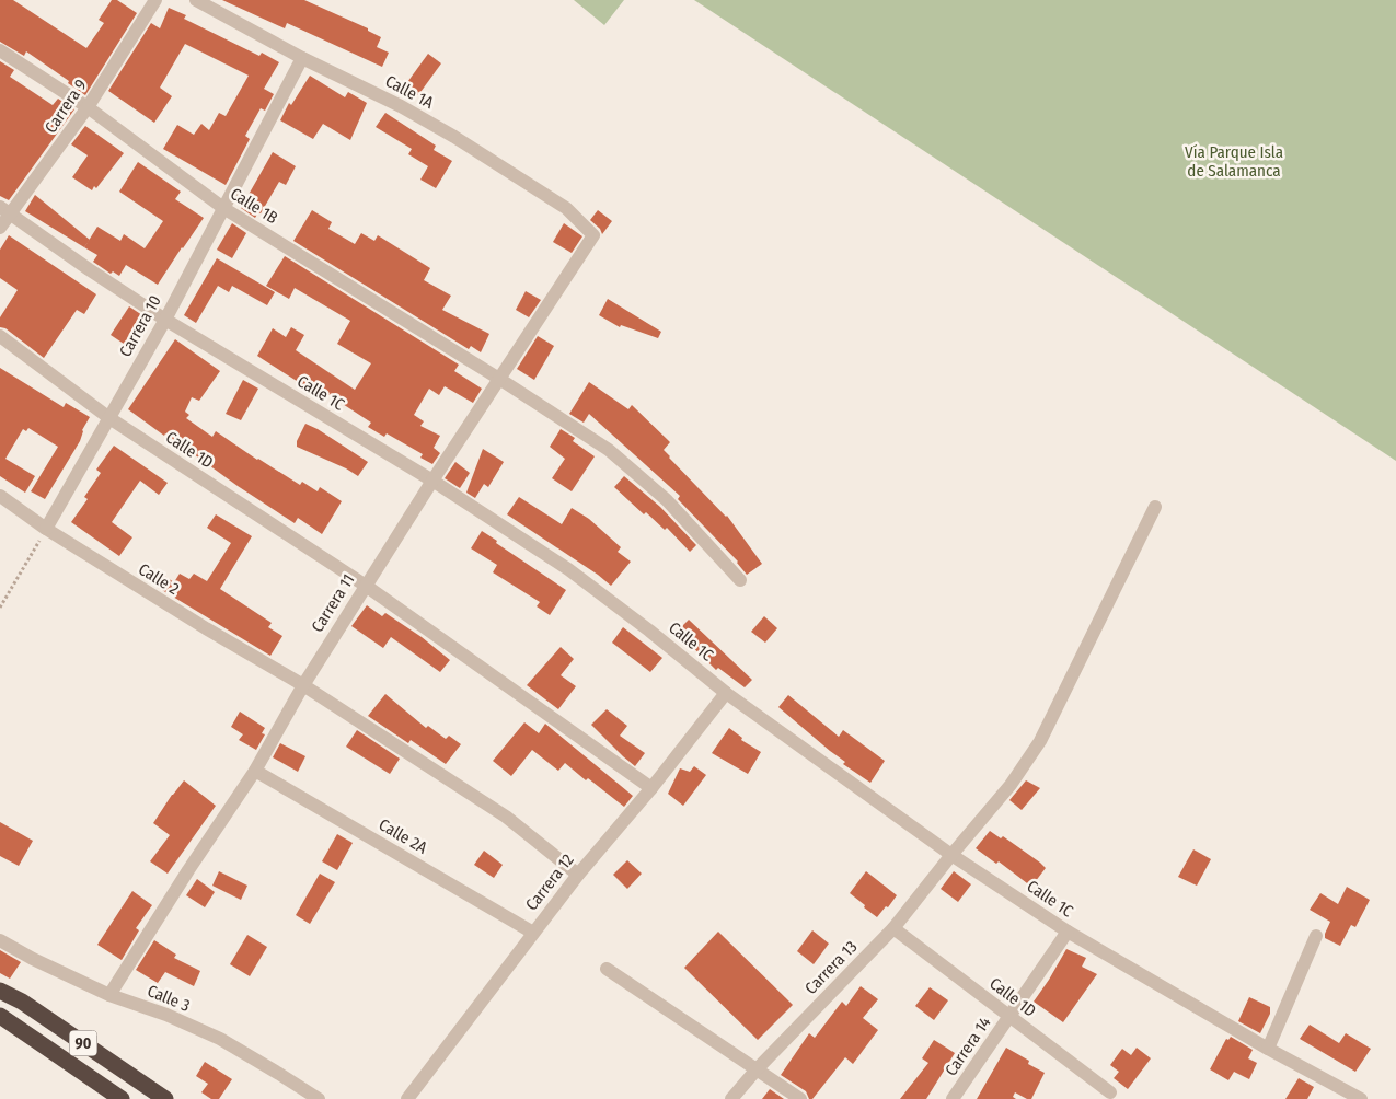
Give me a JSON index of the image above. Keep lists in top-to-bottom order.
{
  "streets": {
    "highway": ["90"],
    "street": [
      "Calle 1A",
      "Carrera 9",
      "Calle 1B",
      "Carrera 10",
      "Calle 1C",
      "Calle 1D",
      "Calle 2",
      "Carrera 11",
      "Calle 2A",
      "Carrera 12",
      "Carrera 13",
      "Calle 3",
      "Carrera 14"
    ]
  },
  "crossings": [
    ["Calle 1A", "Carrera 10"],
    ["Calle 1A", "Carrera 11"],
    ["Carrera 9", "Calle 1B"],
    ["Carrera 9", "Calle 1C"],
    ["Calle 1B", "Carrera 10"],
    ["Calle 1B", "Carrera 11"],
    ["Carrera 10", "Calle 1C"],
    ["Carrera 10", "Calle 1D"],
    ["Carrera 10", "Calle 2"],
    ["Calle 1C", "Carrera 11"],
    ["Calle 1C", "Carrera 12"],
    ["Calle 1C", "Carrera 13"],
    ["Calle 1C", "Carrera 14"],
    ["Calle 1D", "Carrera 11"],
    ["Calle 1D", "Carrera 12"],
    ["Calle 1D", "Carrera 13"],
    ["Calle 1D", "Carrera 14"],
    ["Calle 2", "Carrera 11"],
    ["Calle 2", "Carrera 12"],
    ["Carrera 11", "Calle 2A"],
    ["Carrera 11", "Calle 3"],
    ["Calle 2A", "Carrera 12"]
  ],
  "parks": ["Vía Parque Isla de Salamanca"]
}
